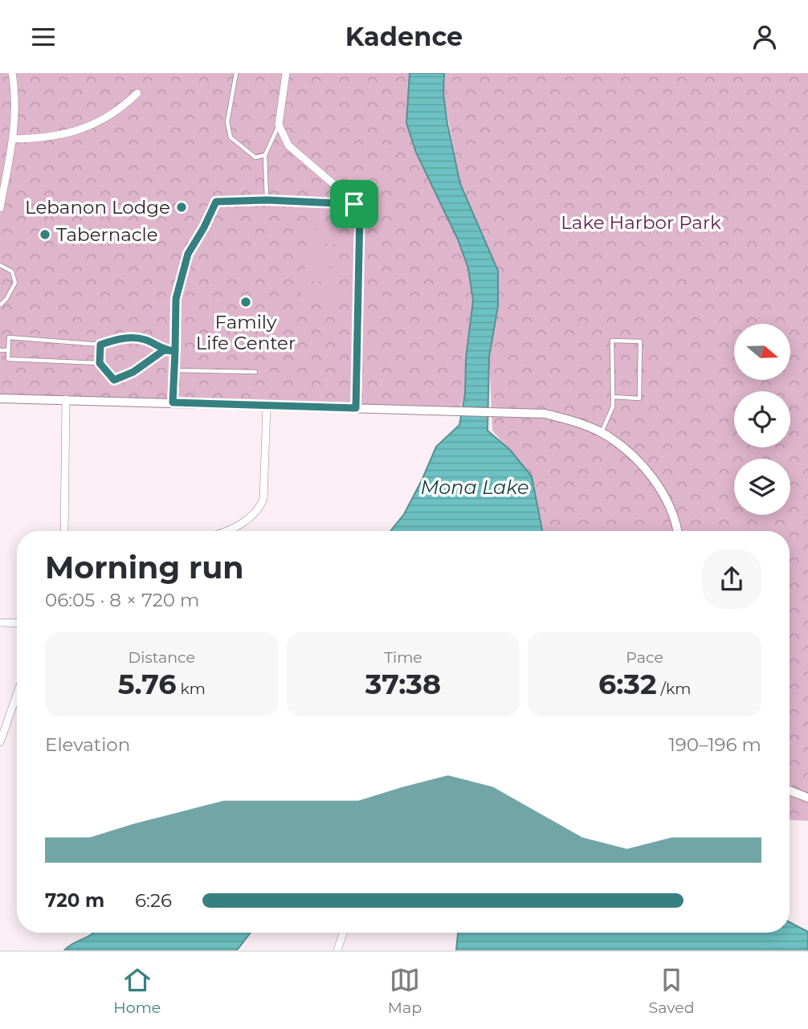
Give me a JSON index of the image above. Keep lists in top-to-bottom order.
{
  "water": ["Mona Lake"],
  "parks": ["Lake Harbor Park"],
  "places": ["Lebanon Lodge", "Tabernacle", "Family Life Center"],
  "north": "right",
  "page": {
    "header": "Kadence",
    "heading": ["Morning run", "06:05 · 8 × 720 m"],
    "stats": [
      ["Distance", "5.76 km"],
      ["Time", "37:38"],
      ["Pace", "6:32 /km"]
    ],
    "chart": ["Elevation", "190–196 m"],
    "list": [
      {
        "name": "720 m",
        "note": "6:26"
      }
    ],
    "tabs": ["Home", "Map", "Saved"]
  }
}
